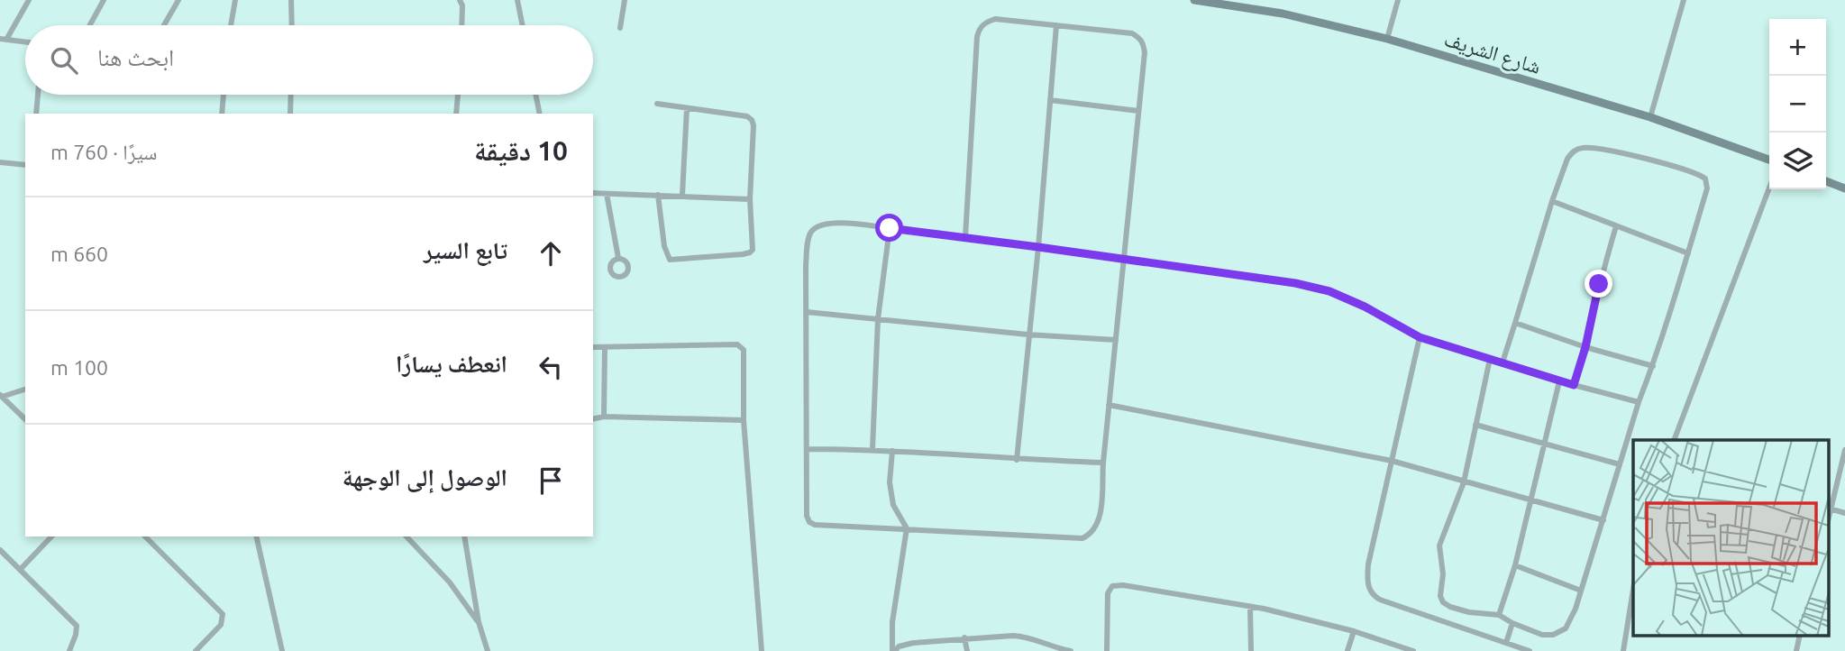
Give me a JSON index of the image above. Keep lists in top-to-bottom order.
{
  "streets": {
    "main road": ["شارع الشريف"]
  },
  "page": {
    "map_buttons": ["+", "−"],
    "search": "ابحث هنا",
    "heading": ["10 دقيقة", "سيرًا · 760 m"],
    "list": [
      ["تابع السير", "660 m"],
      ["انعطف يسارًا", "100 m"],
      "الوصول إلى الوجهة"
    ]
  }
}
